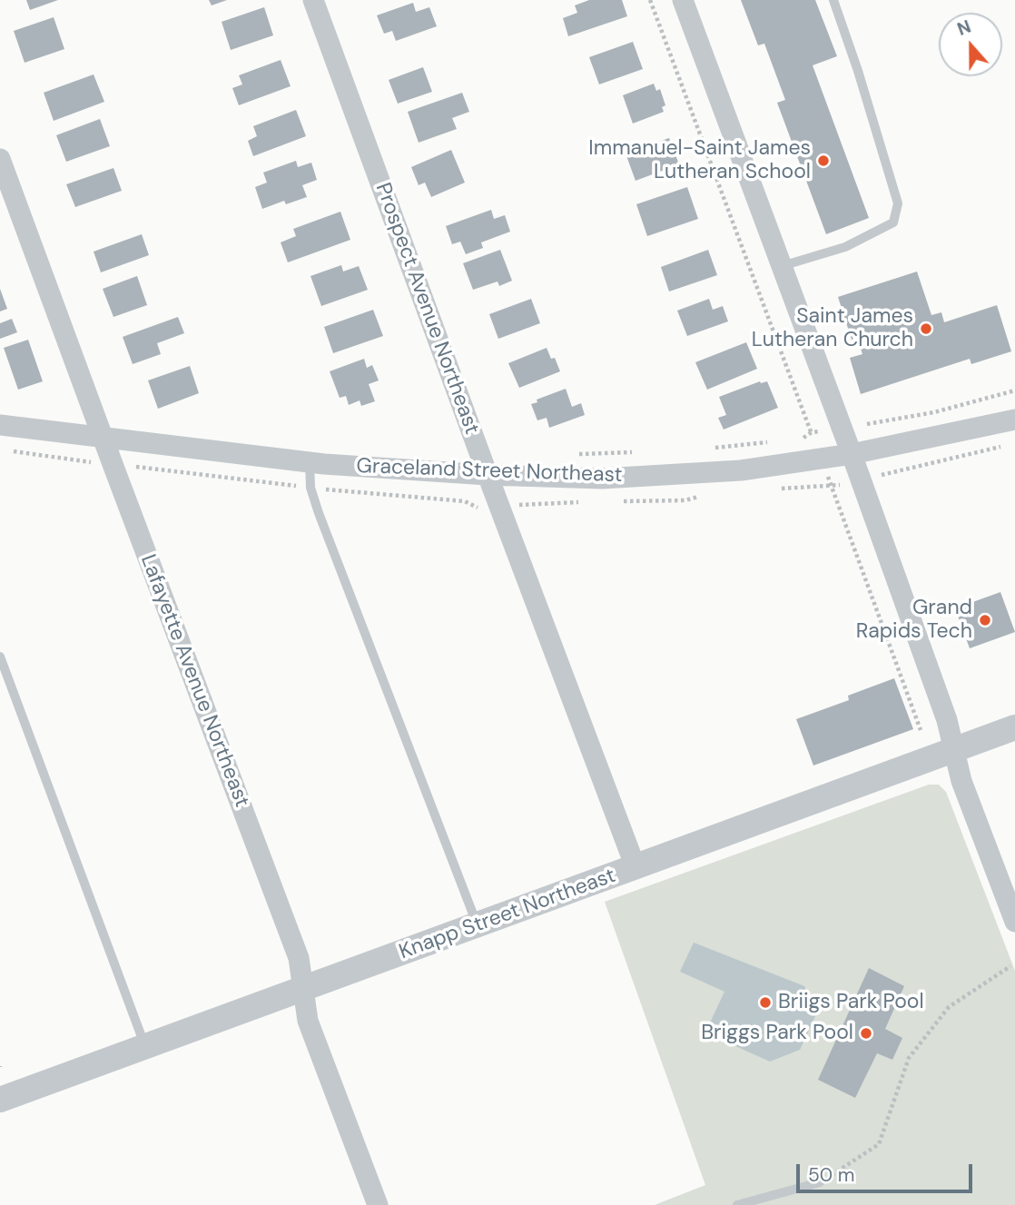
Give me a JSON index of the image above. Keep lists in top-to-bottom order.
{
  "streets": {
    "street": [
      "Prospect Avenue Northeast",
      "Graceland Street Northeast",
      "Lafayette Avenue Northeast",
      "Knapp Street Northeast"
    ]
  },
  "crossings": [
    ["Prospect Avenue Northeast", "Graceland Street Northeast"],
    ["Prospect Avenue Northeast", "Knapp Street Northeast"],
    ["Graceland Street Northeast", "Lafayette Avenue Northeast"],
    ["Lafayette Avenue Northeast", "Knapp Street Northeast"]
  ],
  "places": [
    "Immanuel-Saint James Lutheran School",
    "Saint James Lutheran Church",
    "Grand Rapids Tech",
    "Briigs Park Pool",
    "Briggs Park Pool"
  ],
  "scale_bar": "50 m",
  "north": "top"
}
